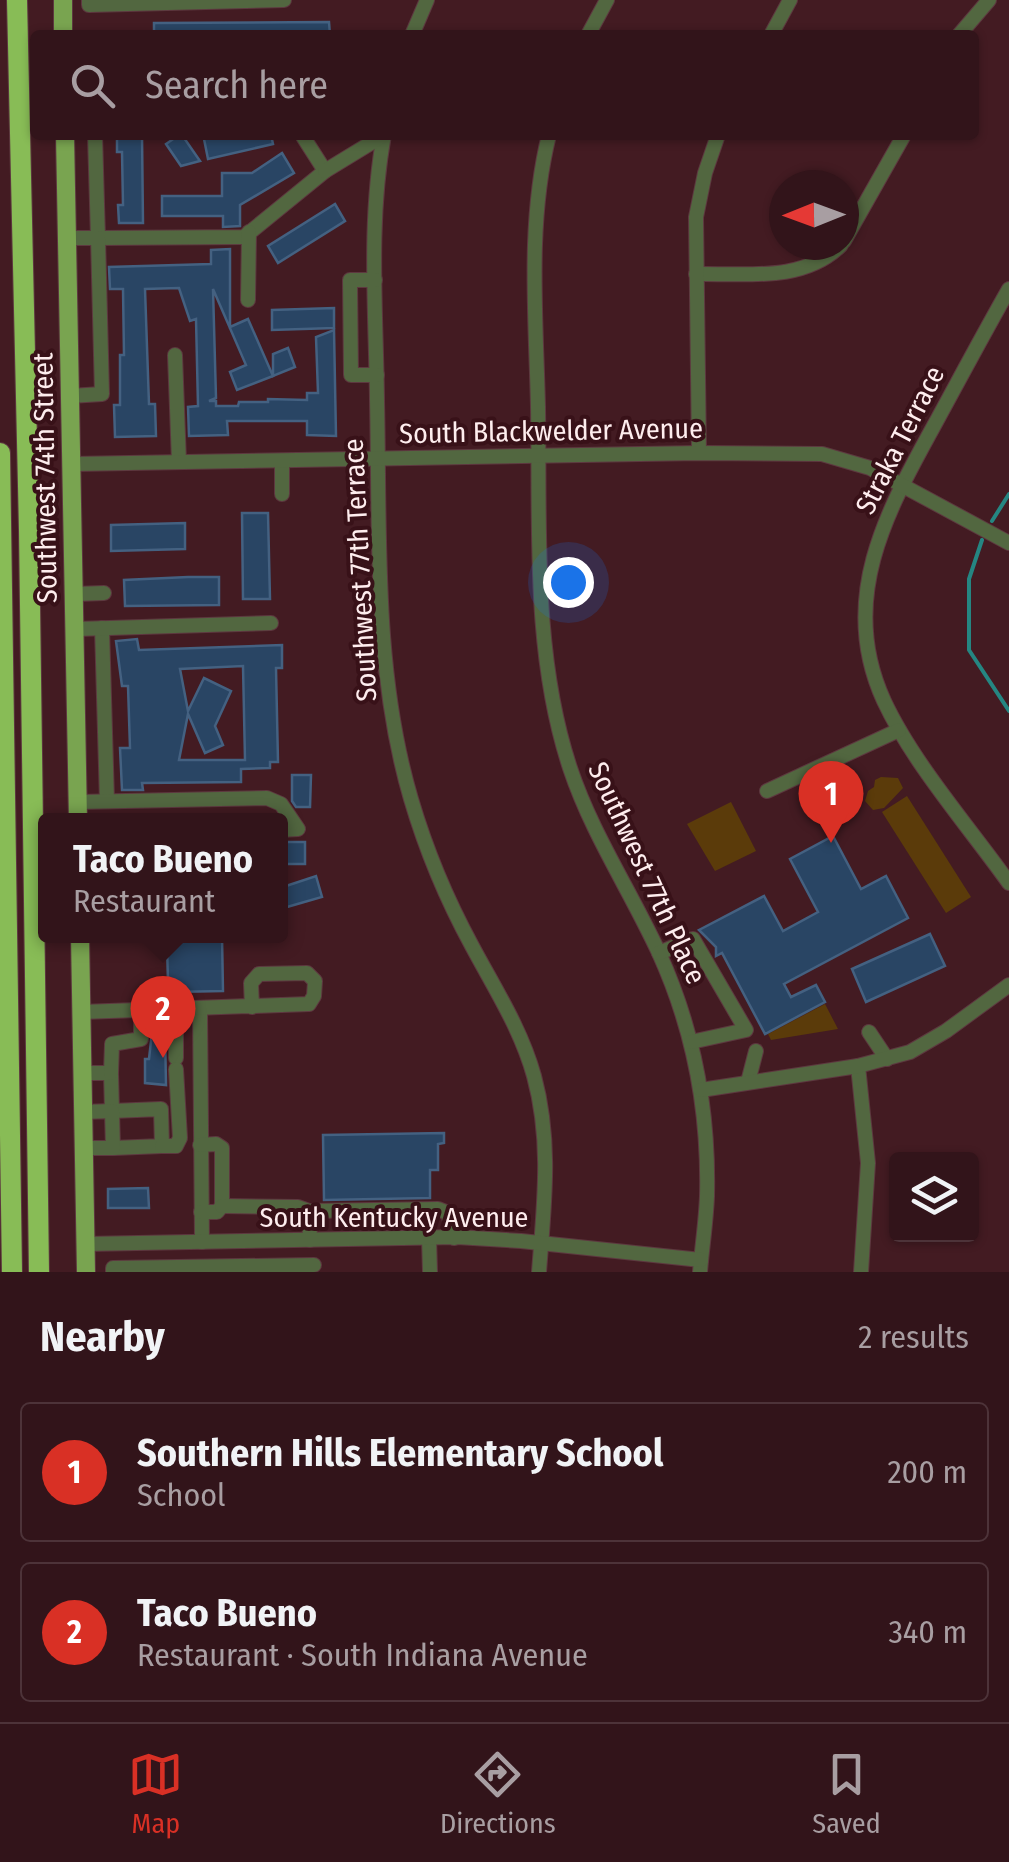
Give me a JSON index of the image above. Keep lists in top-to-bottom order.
{
  "streets": {
    "main road": ["Southwest 74th Street"],
    "street": [
      "South Blackwelder Avenue",
      "Straka Terrace",
      "Southwest 77th Terrace",
      "Southwest 77th Place",
      "South Kentucky Avenue"
    ]
  },
  "crossings": [
    ["South Blackwelder Avenue", "Straka Terrace"],
    ["South Blackwelder Avenue", "Southwest 74th Street"],
    ["South Blackwelder Avenue", "Southwest 77th Terrace"],
    ["South Blackwelder Avenue", "Southwest 77th Place"],
    ["Southwest 77th Terrace", "South Kentucky Avenue"],
    ["Southwest 77th Place", "South Kentucky Avenue"]
  ],
  "north": "left",
  "page": {
    "search": "Search here",
    "pins": ["1", "2"],
    "popup": ["Taco Bueno", "Restaurant"],
    "heading": ["Nearby", "2 results"],
    "list": [
      {
        "mark": "1",
        "name": "Southern Hills Elementary School",
        "note": "School",
        "value": "200 m"
      },
      {
        "mark": "2",
        "name": "Taco Bueno",
        "note": "Restaurant · South Indiana Avenue",
        "value": "340 m"
      }
    ],
    "nav": ["Map", "Directions", "Saved"]
  }
}
